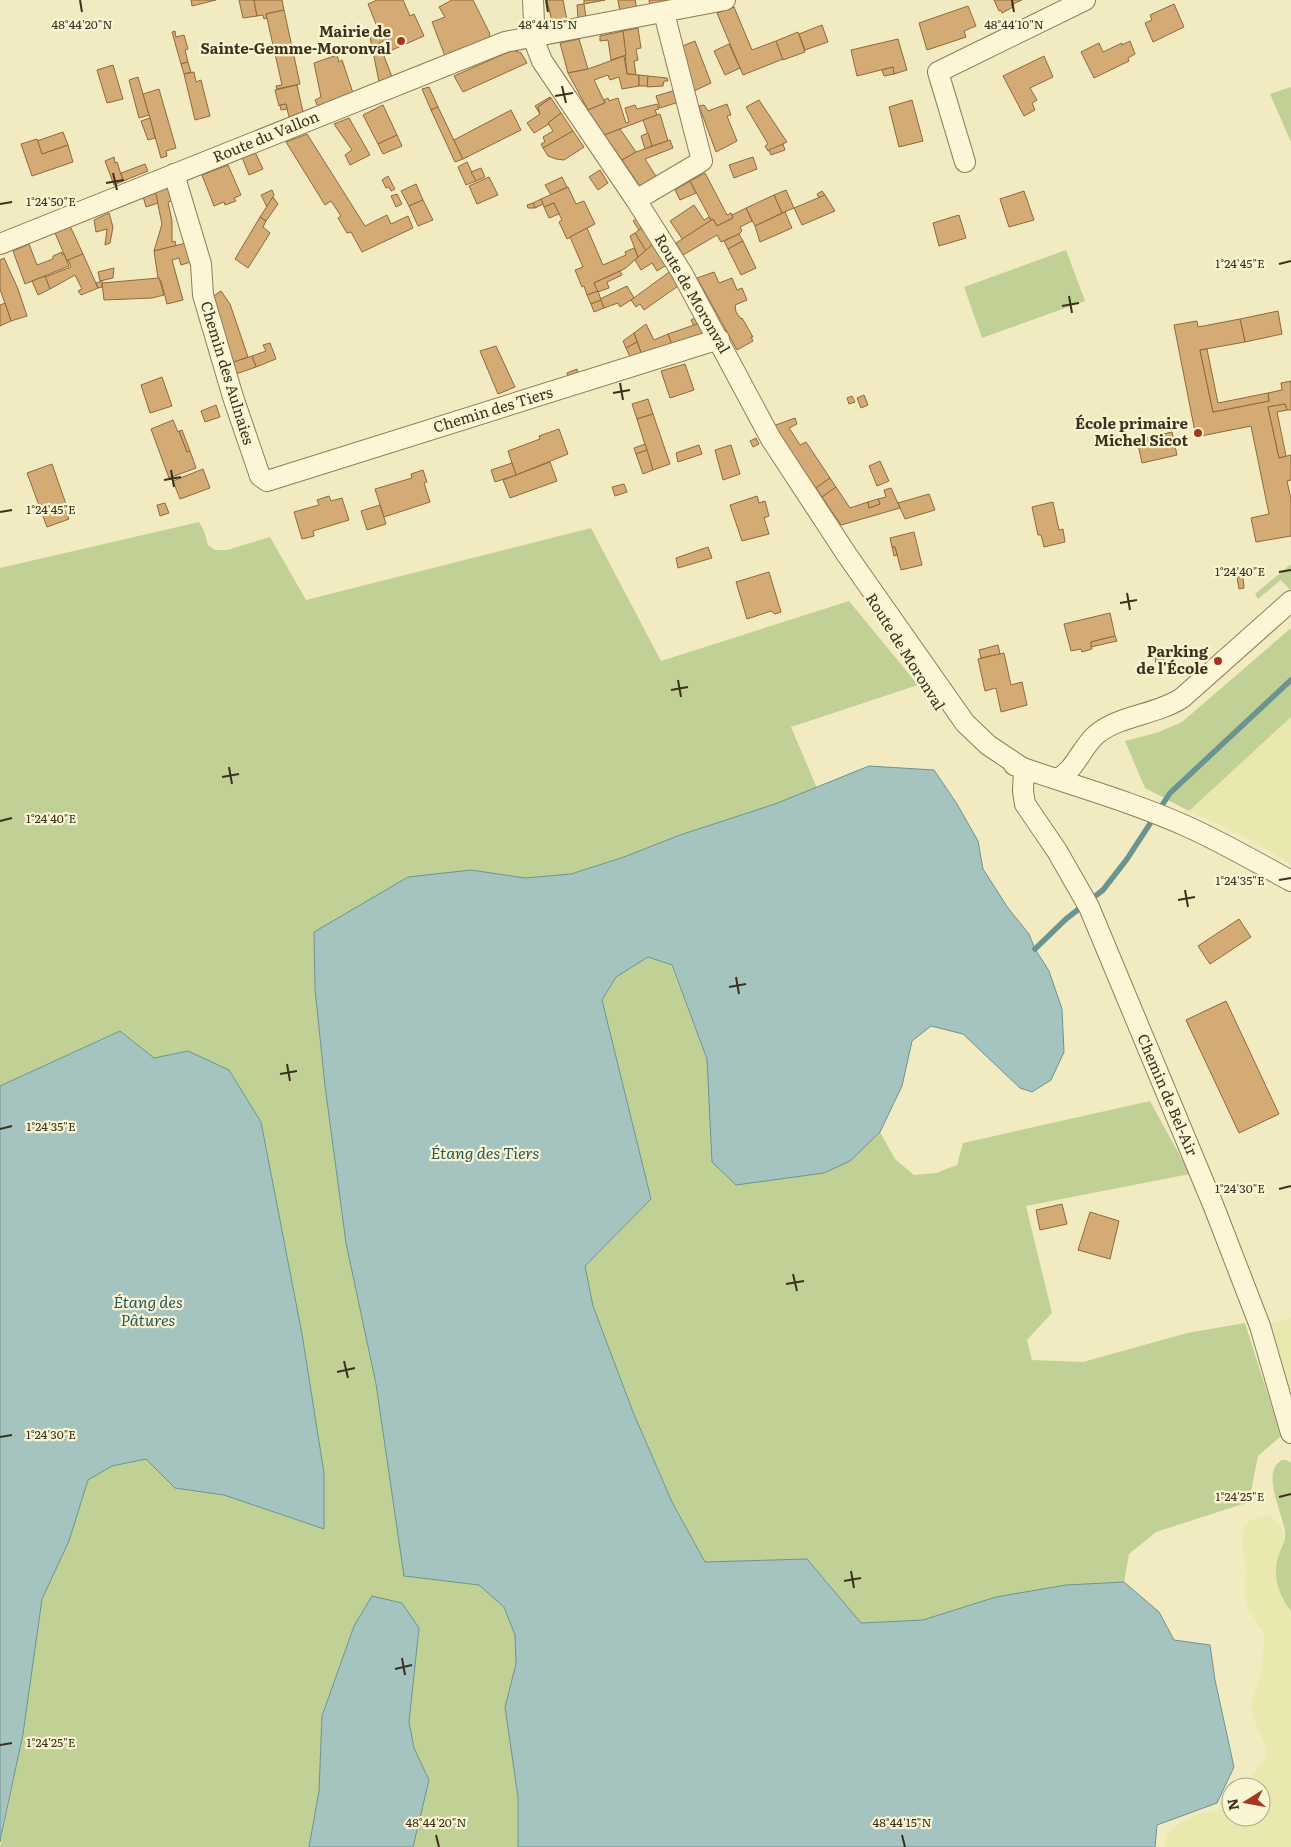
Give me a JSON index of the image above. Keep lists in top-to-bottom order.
{
  "streets": {
    "street": [
      "Route du Vallon",
      "Route de Moronval",
      "Chemin des Aulnaies",
      "Chemin des Tiers",
      "Chemin de Bel-Air"
    ]
  },
  "crossings": [
    ["Route du Vallon", "Route de Moronval"],
    ["Route du Vallon", "Chemin des Aulnaies"],
    ["Route de Moronval", "Chemin des Tiers"],
    ["Route de Moronval", "Chemin de Bel-Air"],
    ["Chemin des Aulnaies", "Chemin des Tiers"]
  ],
  "water": ["Étang des Tiers", "Étang des Pâtures"],
  "places": ["Mairie de Sainte-Gemme-Moronval", "École primaire Michel Sicot", "Parking de l'École"],
  "north": "left",
  "coordinates": [
    "48°44'20\"N",
    "48°44'15\"N",
    "48°44'10\"N",
    "1°24'50\"E",
    "1°24'45\"E",
    "1°24'40\"E",
    "1°24'35\"E",
    "1°24'30\"E",
    "1°24'25\"E"
  ]
}
